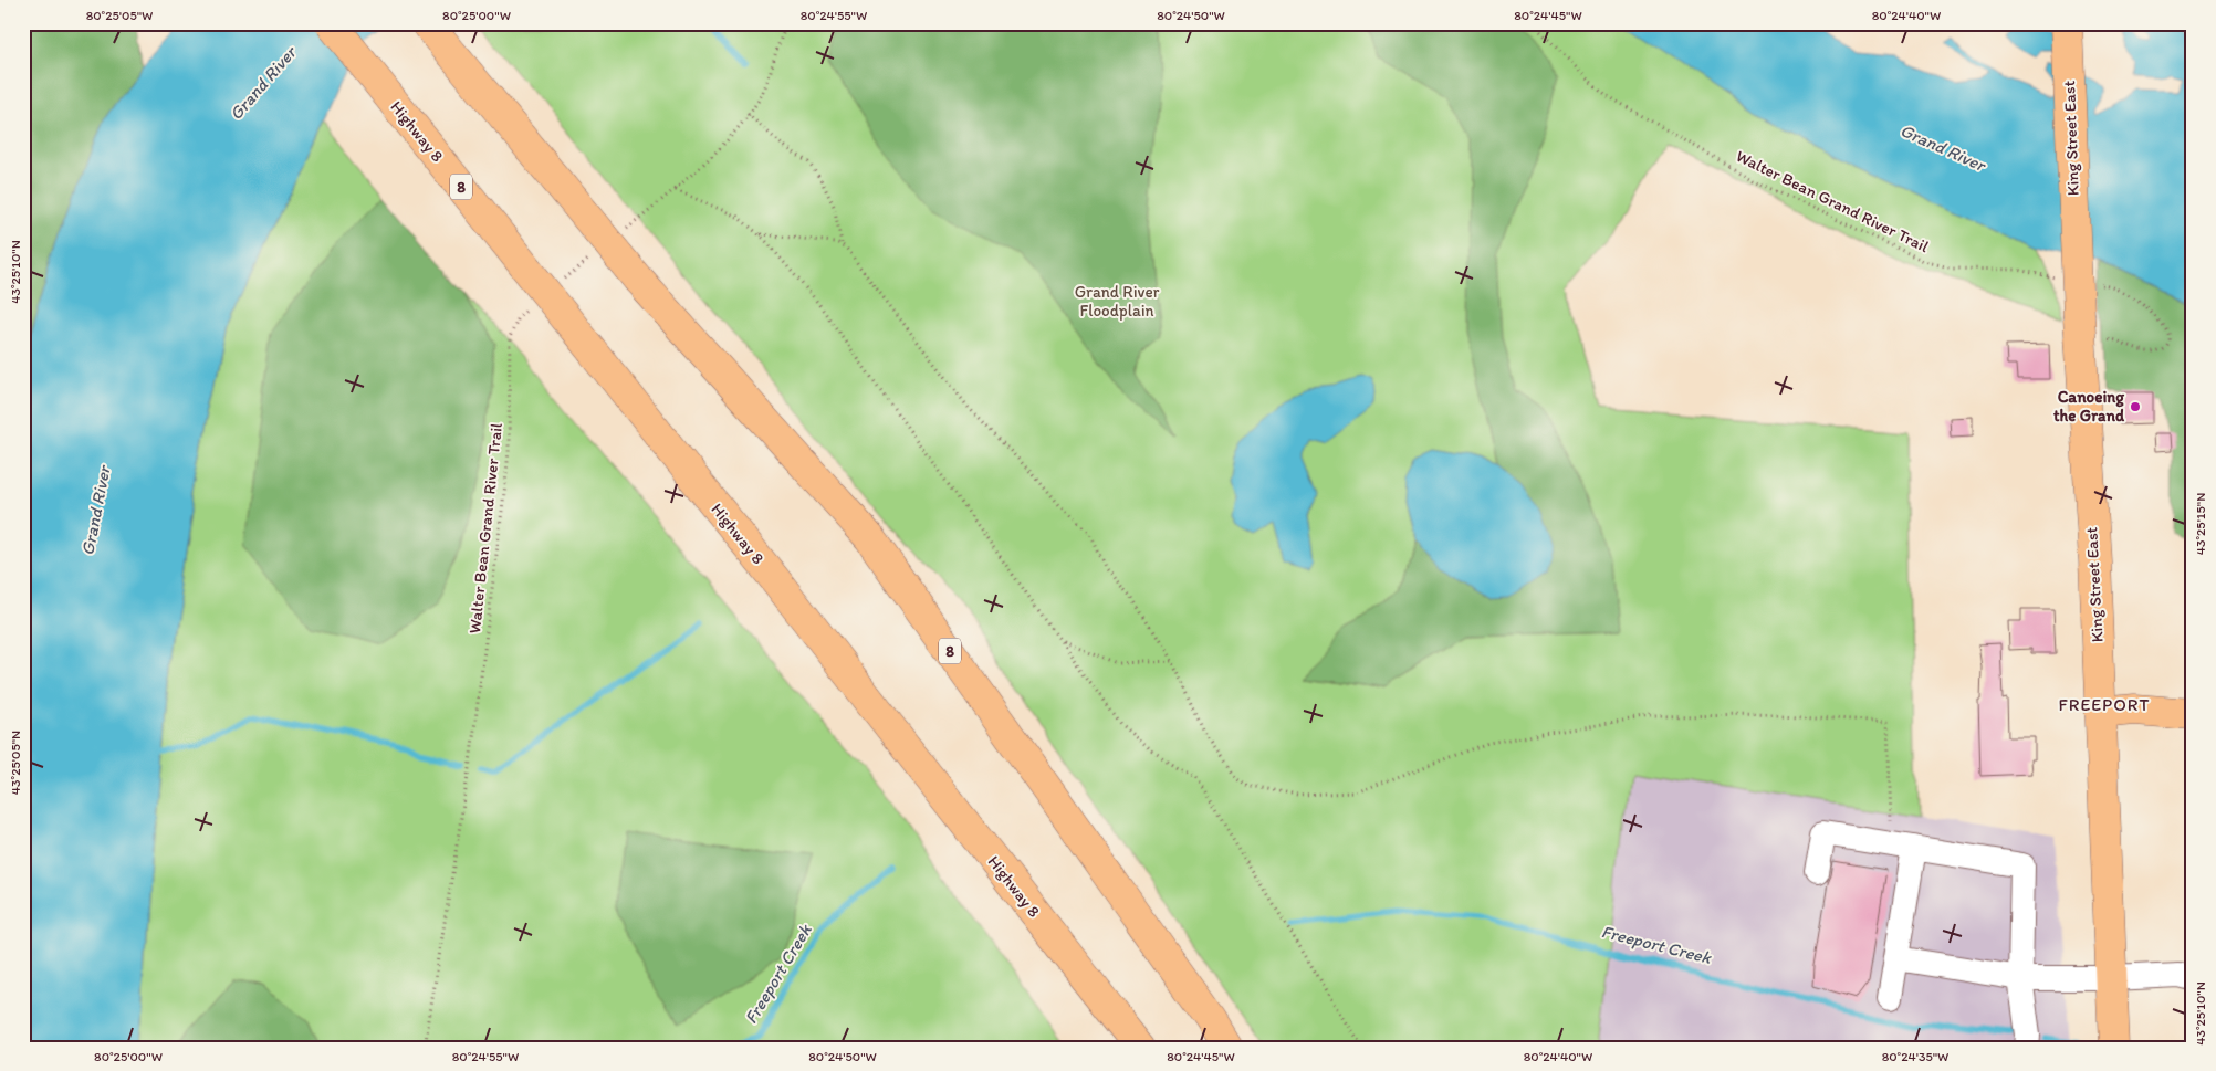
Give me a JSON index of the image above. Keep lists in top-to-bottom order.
{
  "streets": {
    "main road": ["Highway 8", "King Street East", "8"],
    "path": ["Walter Bean Grand River Trail"]
  },
  "districts": ["FREEPORT"],
  "water": ["Grand River", "Freeport Creek"],
  "parks": ["Grand River Floodplain"],
  "places": ["Canoeing the Grand"],
  "coordinates": [
    "80°25'05\"W",
    "80°25'00\"W",
    "80°24'55\"W",
    "80°24'50\"W",
    "80°24'45\"W",
    "80°24'40\"W",
    "43°25'10\"N",
    "43°25'15\"N",
    "43°25'05\"N",
    "80°24'35\"W"
  ]
}
